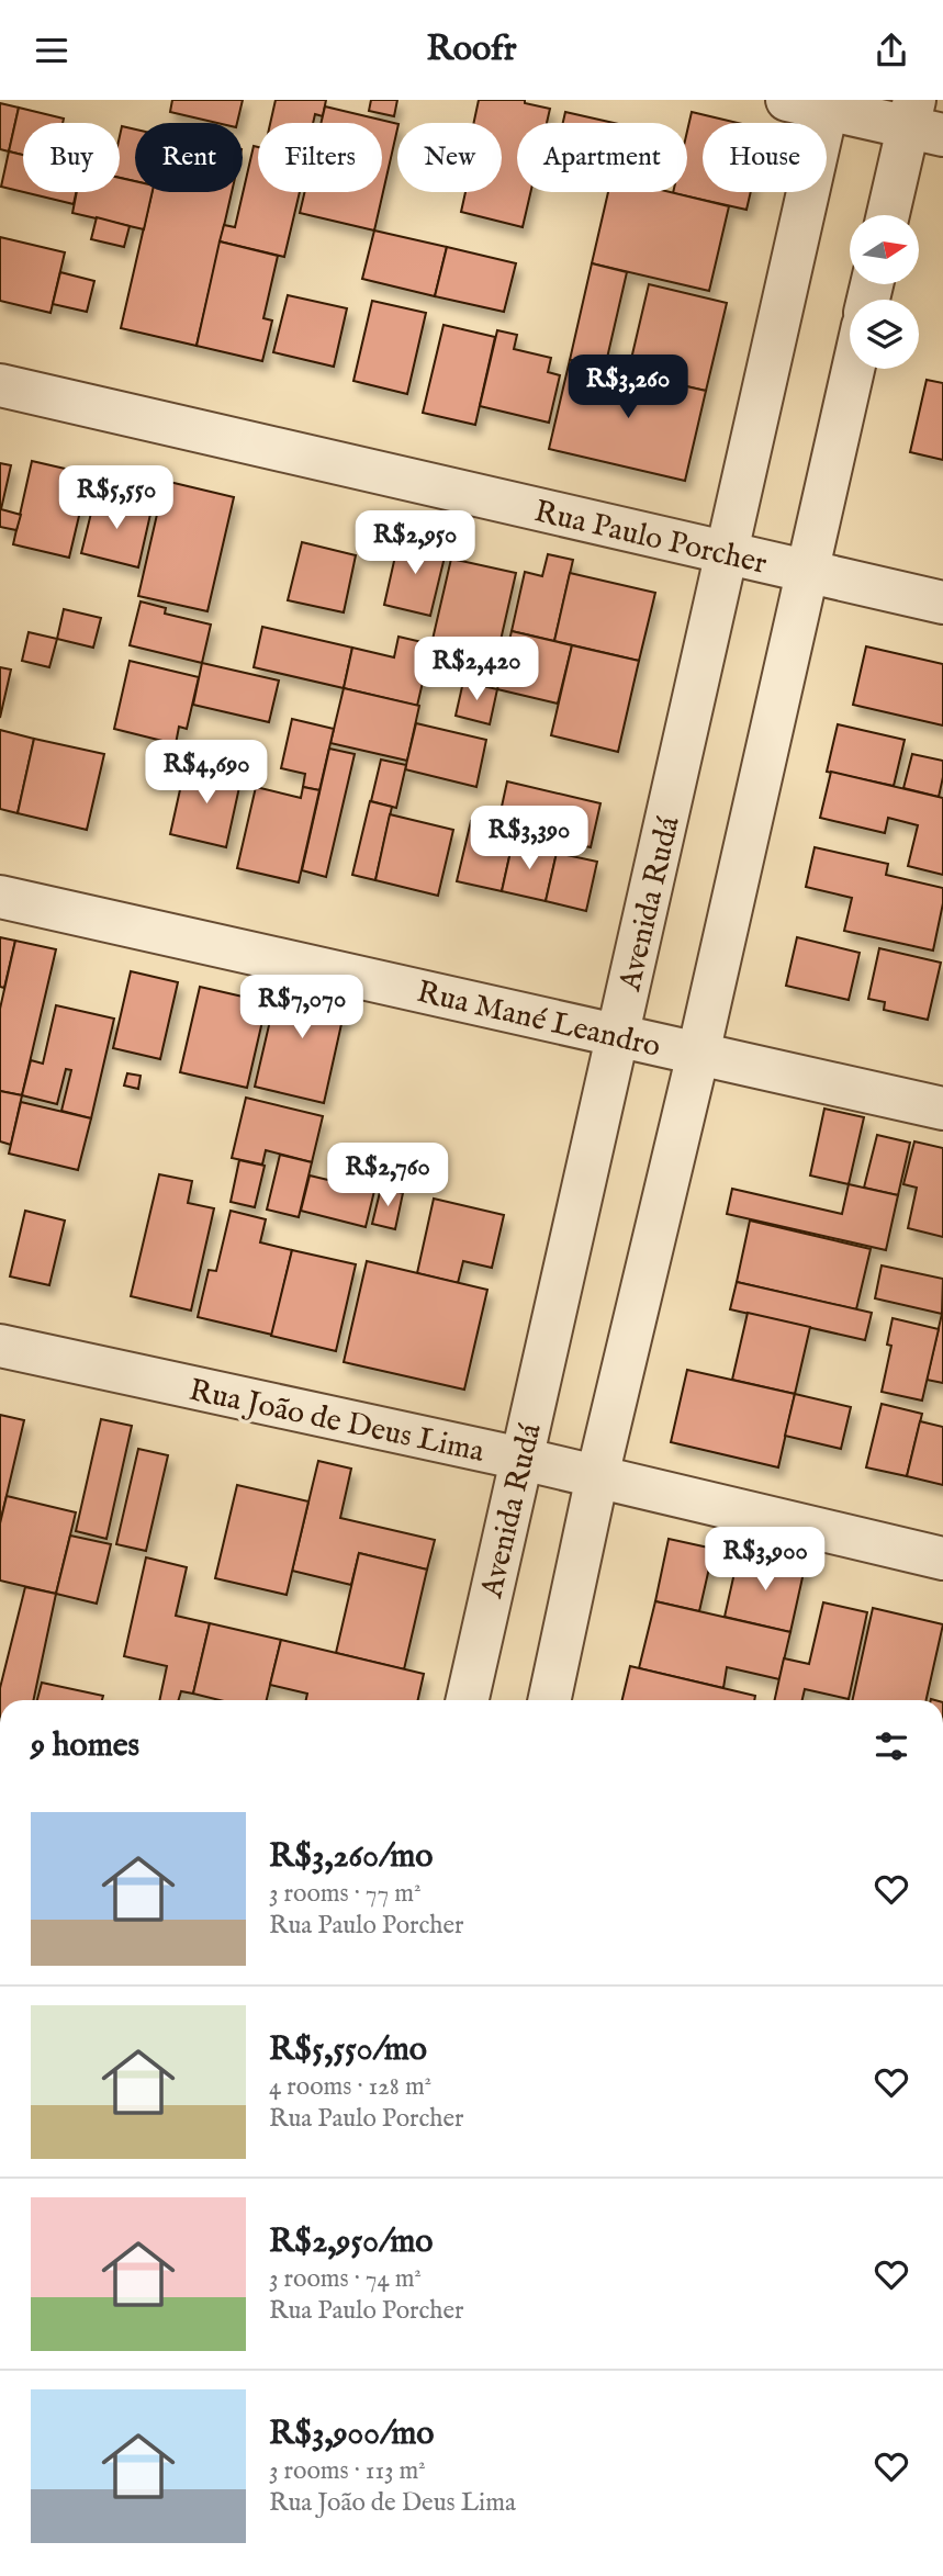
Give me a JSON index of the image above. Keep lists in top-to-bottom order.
{
  "streets": {
    "street": [
      "Rua Paulo Porcher",
      "Avenida Rudá",
      "Rua Mané Leandro",
      "Rua João de Deus Lima"
    ]
  },
  "crossings": [
    ["Rua Paulo Porcher", "Avenida Rudá"],
    ["Avenida Rudá", "Rua Mané Leandro"],
    ["Avenida Rudá", "Rua João de Deus Lima"]
  ],
  "north": "right",
  "page": {
    "header": "Roofr",
    "chip": [
      "Buy",
      "Rent",
      "Filters",
      "New",
      "Apartment",
      "House"
    ],
    "price": [
      "R$3,260",
      "R$5,550",
      "R$2,950",
      "R$2,420",
      "R$4,690",
      "R$3,390",
      "R$7,070",
      "R$2,760",
      "R$3,900"
    ],
    "heading": "9 homes",
    "list": [
      {
        "name": "R$3,260/mo",
        "note": "3 rooms · 77 m² · Rua Paulo Porcher"
      },
      {
        "name": "R$5,550/mo",
        "note": "4 rooms · 128 m² · Rua Paulo Porcher"
      },
      {
        "name": "R$2,950/mo",
        "note": "3 rooms · 74 m² · Rua Paulo Porcher"
      },
      {
        "name": "R$3,900/mo",
        "note": "3 rooms · 113 m² · Rua João de Deus Lima"
      }
    ]
  }
}
